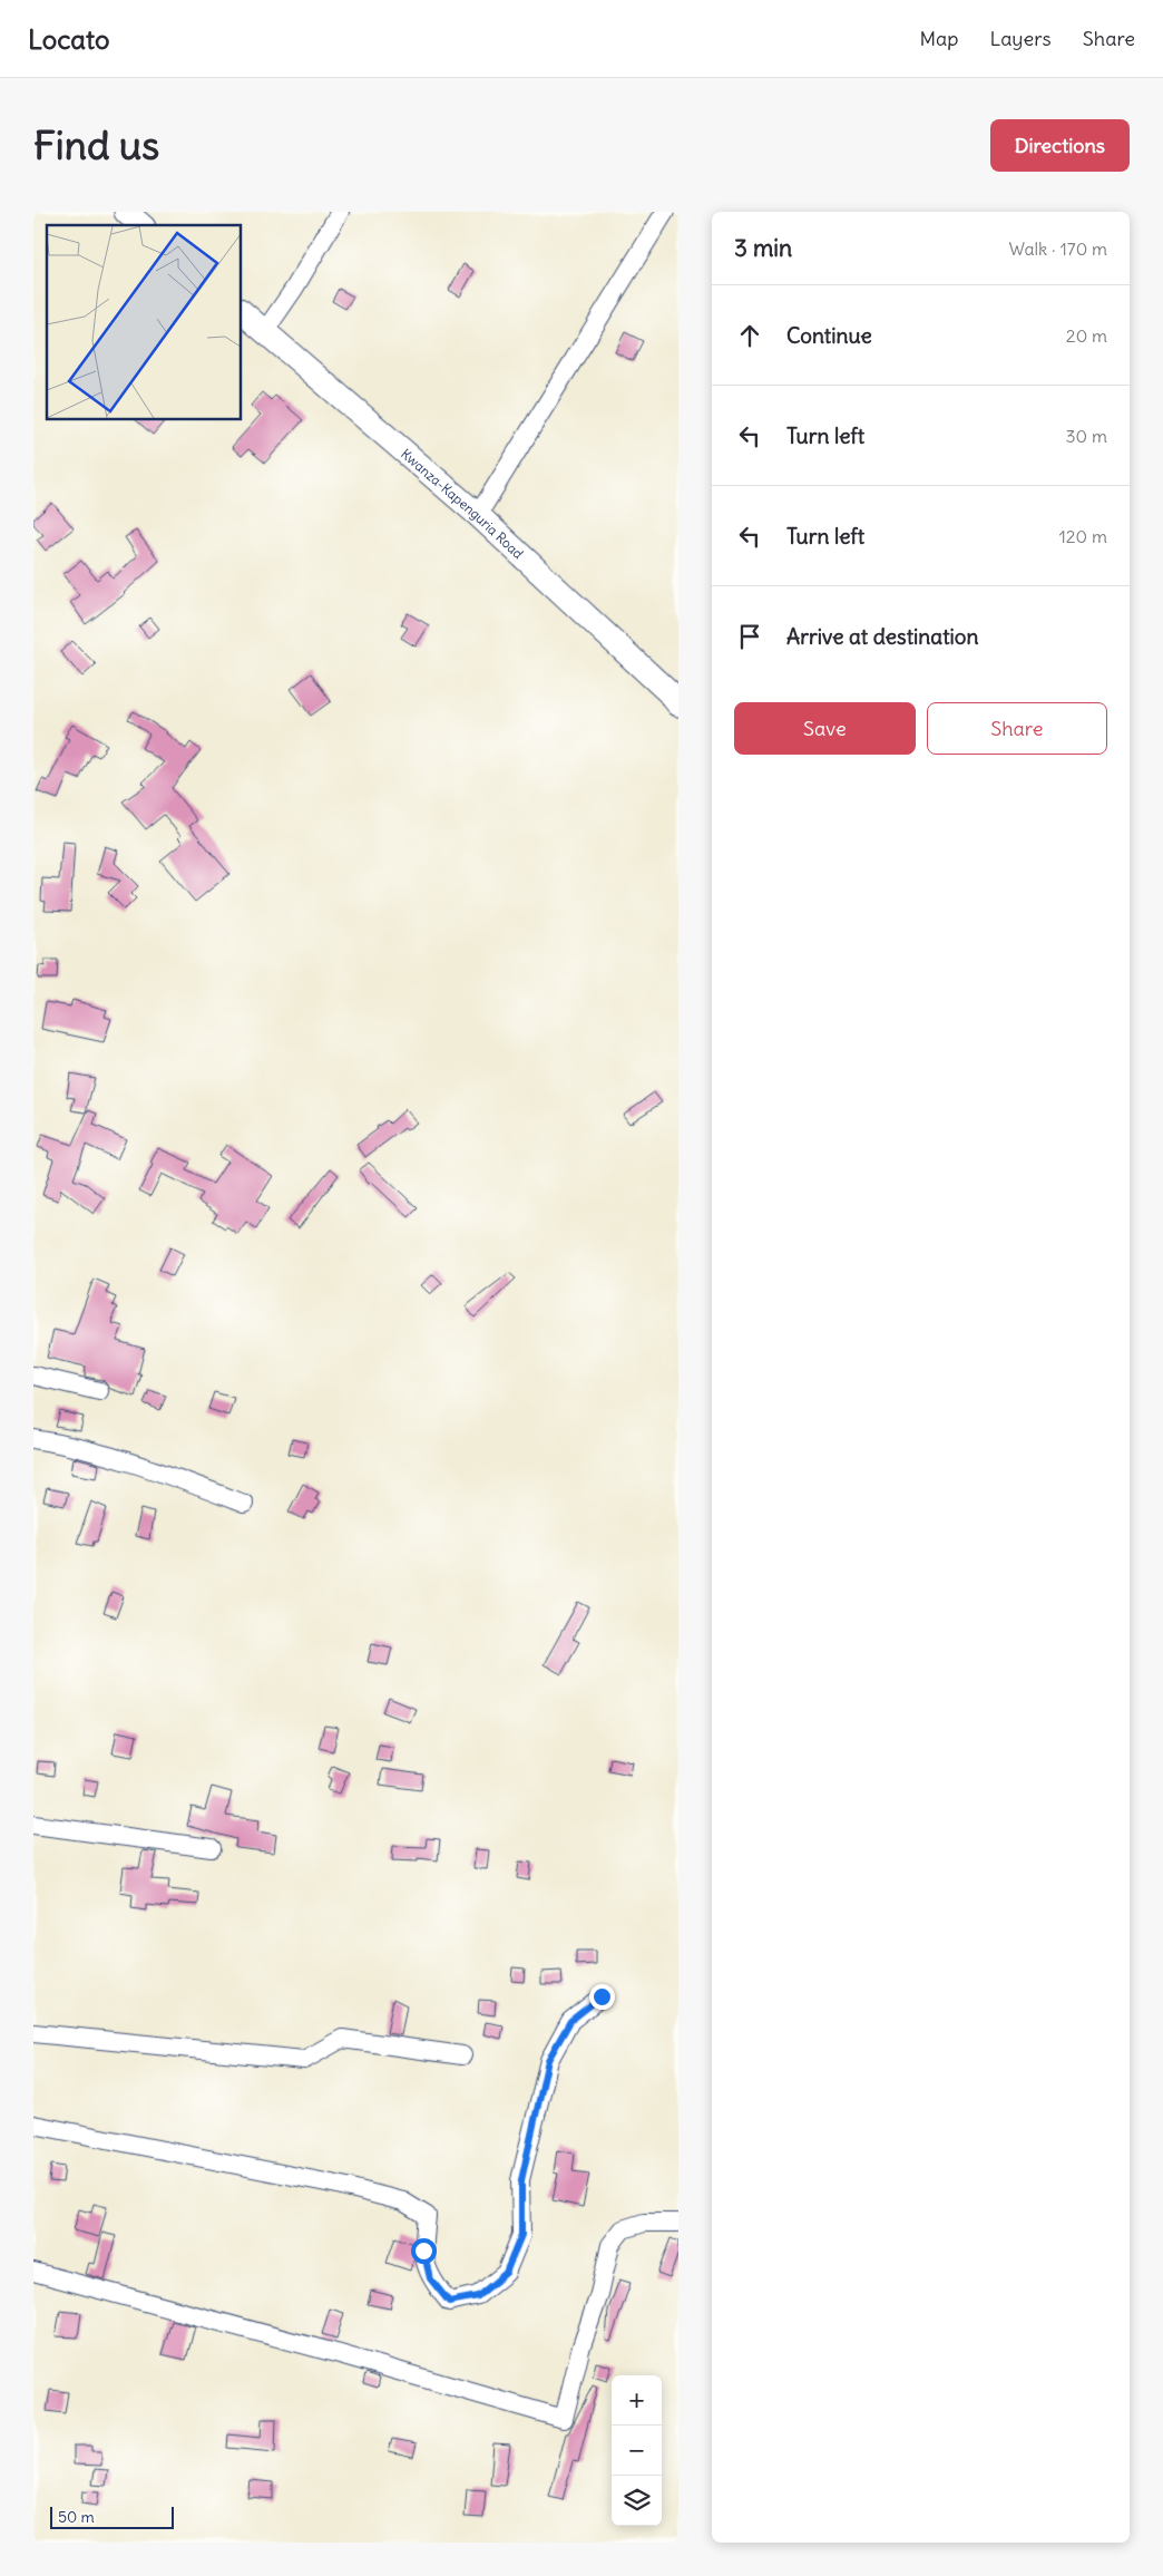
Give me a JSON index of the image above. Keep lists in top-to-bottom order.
{
  "streets": {
    "street": ["Kwanza-Kapenguria Road"]
  },
  "scale_bar": "50 m",
  "page": {
    "header": "Locato",
    "nav": ["Map", "Layers", "Share"],
    "buttons": [
      "Directions",
      ["Save", "Share"]
    ],
    "title": "Find us",
    "heading": ["3 min", "Walk · 170 m"],
    "list": [
      ["Continue", "20 m"],
      ["Turn left", "30 m"],
      ["Turn left", "120 m"],
      "Arrive at destination"
    ],
    "map_buttons": ["+", "−"],
    "scale": "50 m"
  }
}
